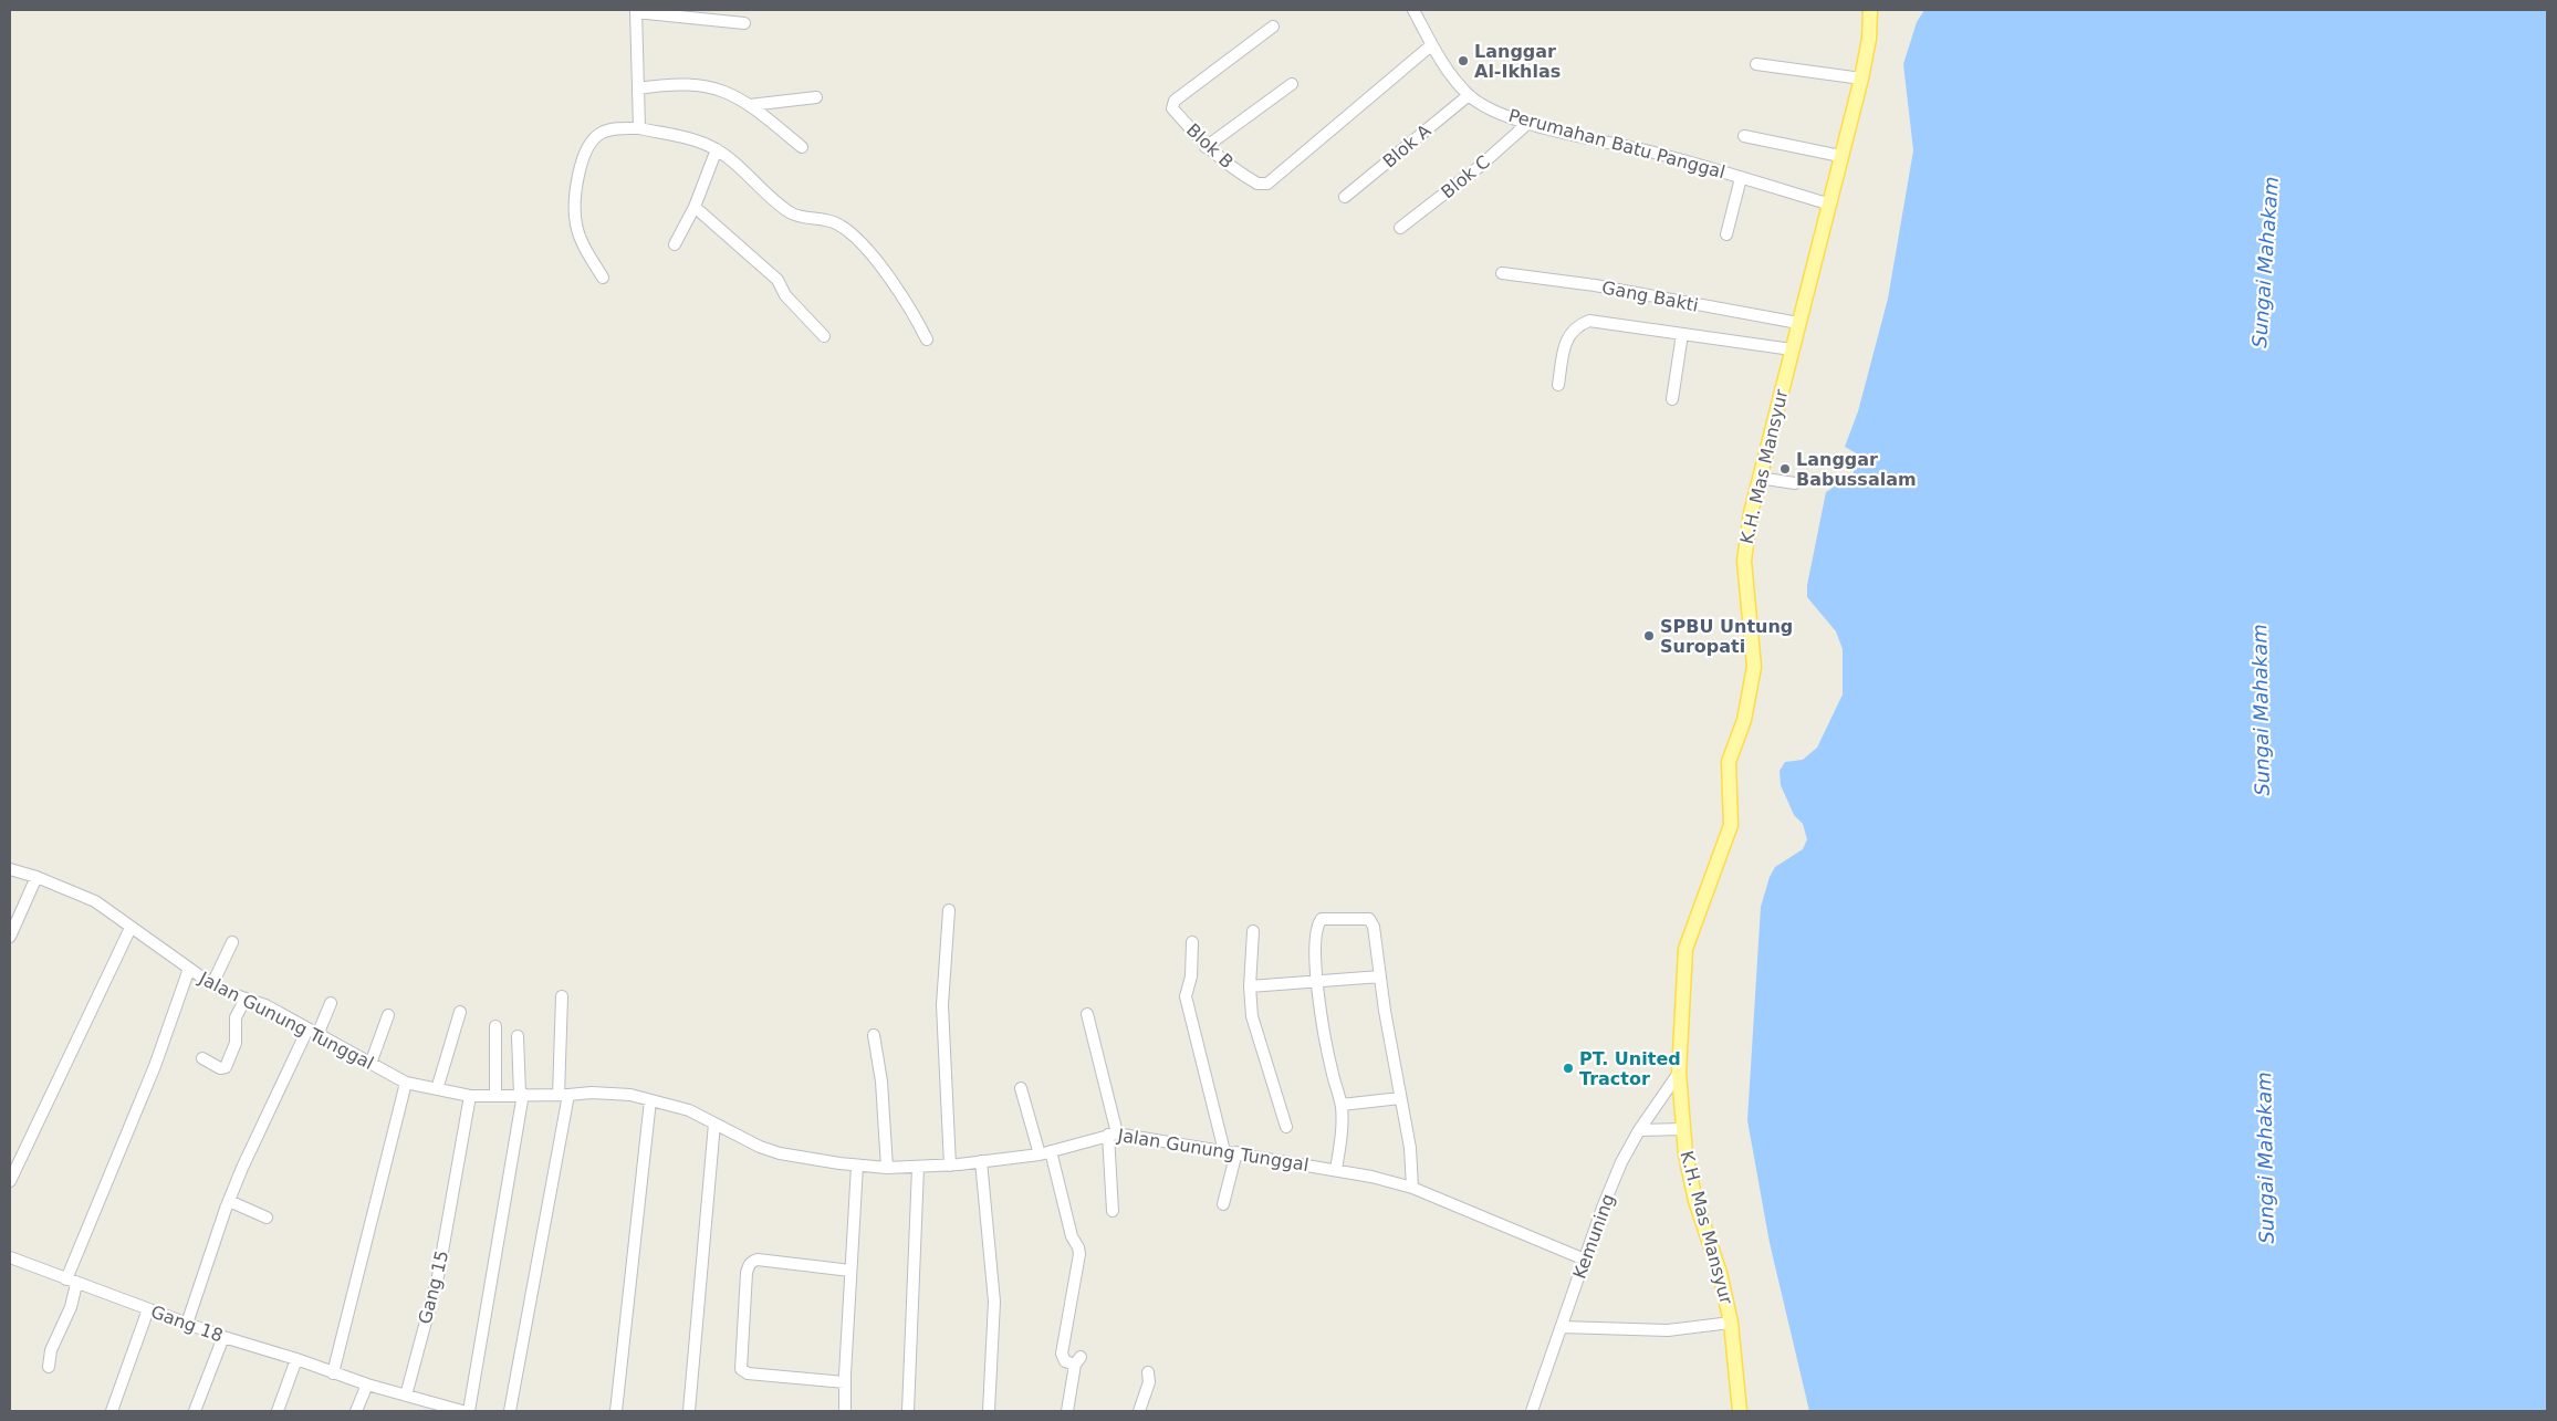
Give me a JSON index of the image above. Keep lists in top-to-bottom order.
{
  "streets": {
    "main road": ["K.H. Mas Mansyur"],
    "street": [
      "Perumahan Batu Panggal",
      "Blok B",
      "Blok A",
      "Blok C",
      "Gang Bakti",
      "Jalan Gunung Tunggal",
      "Kemuning",
      "Gang 15",
      "Gang 18"
    ]
  },
  "crossings": [
    ["Perumahan Batu Panggal", "Blok B"],
    ["Perumahan Batu Panggal", "Blok A"],
    ["Perumahan Batu Panggal", "Blok C"],
    ["Perumahan Batu Panggal", "K.H. Mas Mansyur"],
    ["Gang Bakti", "K.H. Mas Mansyur"],
    ["K.H. Mas Mansyur", "Kemuning"],
    ["Jalan Gunung Tunggal", "Kemuning"],
    ["Jalan Gunung Tunggal", "Gang 15"],
    ["Gang 15", "Gang 18"]
  ],
  "water": ["Sungai Mahakam"],
  "places": [
    "Langgar Al-Ikhlas",
    "Langgar Babussalam",
    "SPBU Untung Suropati",
    "PT. United Tractor"
  ]
}
